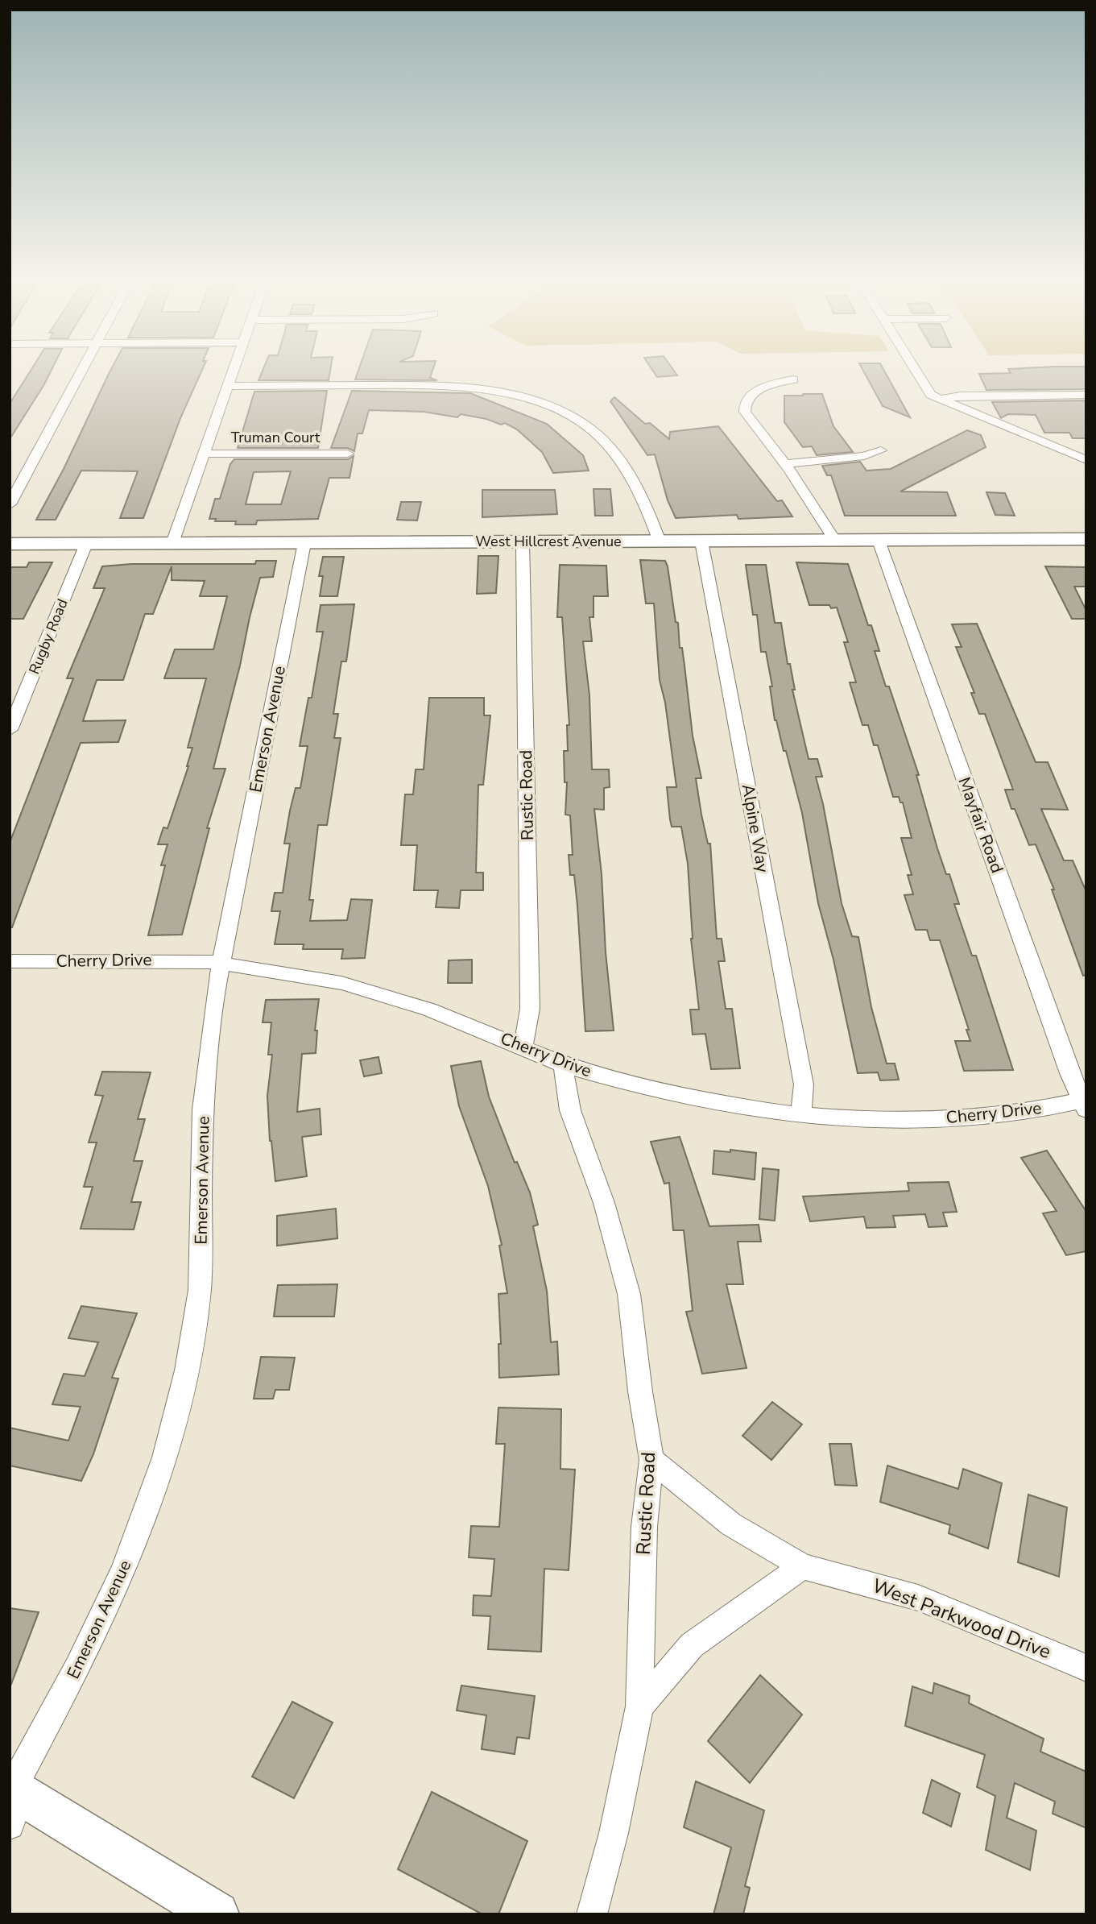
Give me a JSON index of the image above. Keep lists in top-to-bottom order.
{
  "streets": {
    "street": [
      "Truman Court",
      "West Hillcrest Avenue",
      "Rugby Road",
      "Emerson Avenue",
      "Rustic Road",
      "Mayfair Road",
      "Alpine Way",
      "Cherry Drive",
      "West Parkwood Drive"
    ]
  },
  "crossings": [
    ["West Hillcrest Avenue", "Rugby Road"],
    ["West Hillcrest Avenue", "Emerson Avenue"],
    ["West Hillcrest Avenue", "Rustic Road"],
    ["West Hillcrest Avenue", "Mayfair Road"],
    ["West Hillcrest Avenue", "Alpine Way"],
    ["Emerson Avenue", "Cherry Drive"],
    ["Rustic Road", "Cherry Drive"],
    ["Rustic Road", "West Parkwood Drive"],
    ["Mayfair Road", "Cherry Drive"],
    ["Alpine Way", "Cherry Drive"]
  ]
}
